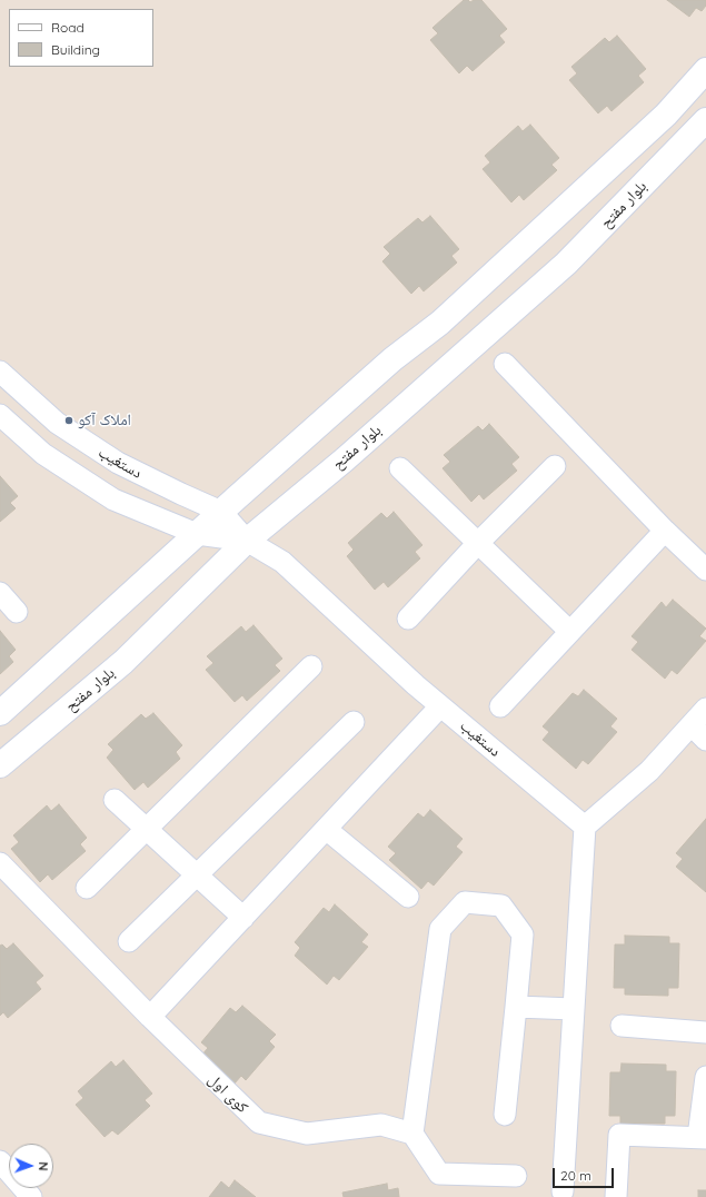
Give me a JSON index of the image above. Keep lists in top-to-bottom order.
{
  "streets": {
    "street": ["بلوار مفتح", "دستغیب", "کوی اول"]
  },
  "crossings": [
    ["بلوار مفتح", "دستغیب"]
  ],
  "places": ["املاک آکو"],
  "legend": ["Road", "Building"],
  "scale_bar": "20 m",
  "north": "right"
}
